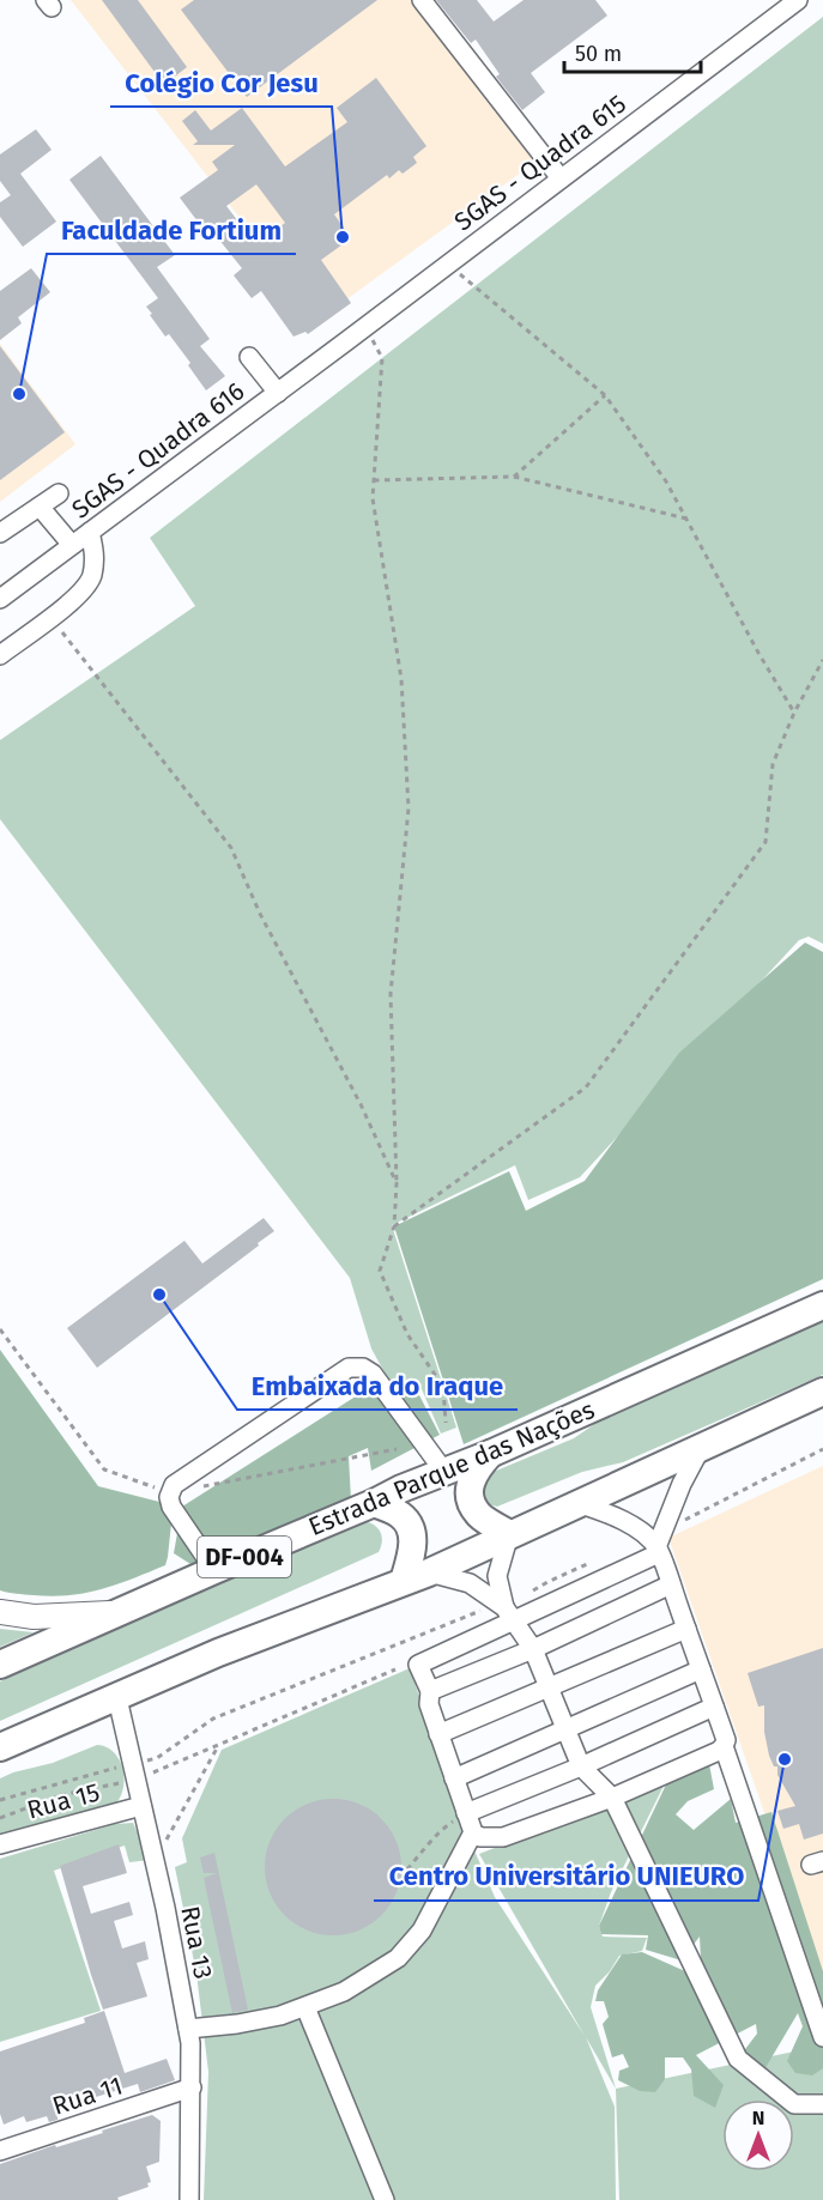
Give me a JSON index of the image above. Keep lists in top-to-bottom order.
{
  "streets": {
    "highway": ["Estrada Parque das Nações", "DF-004"],
    "street": [
      "SGAS - Quadra 615",
      "SGAS - Quadra 616",
      "Rua 15",
      "Rua 13",
      "Rua 11"
    ]
  },
  "crossings": [
    ["SGAS - Quadra 615", "SGAS - Quadra 616"],
    ["Rua 15", "Rua 13"],
    ["Rua 13", "Rua 11"]
  ],
  "places": [
    "Colégio Cor Jesu",
    "Faculdade Fortium",
    "Embaixada do Iraque",
    "Centro Universitário UNIEURO"
  ],
  "scale_bar": "50 m",
  "north": "top"
}
